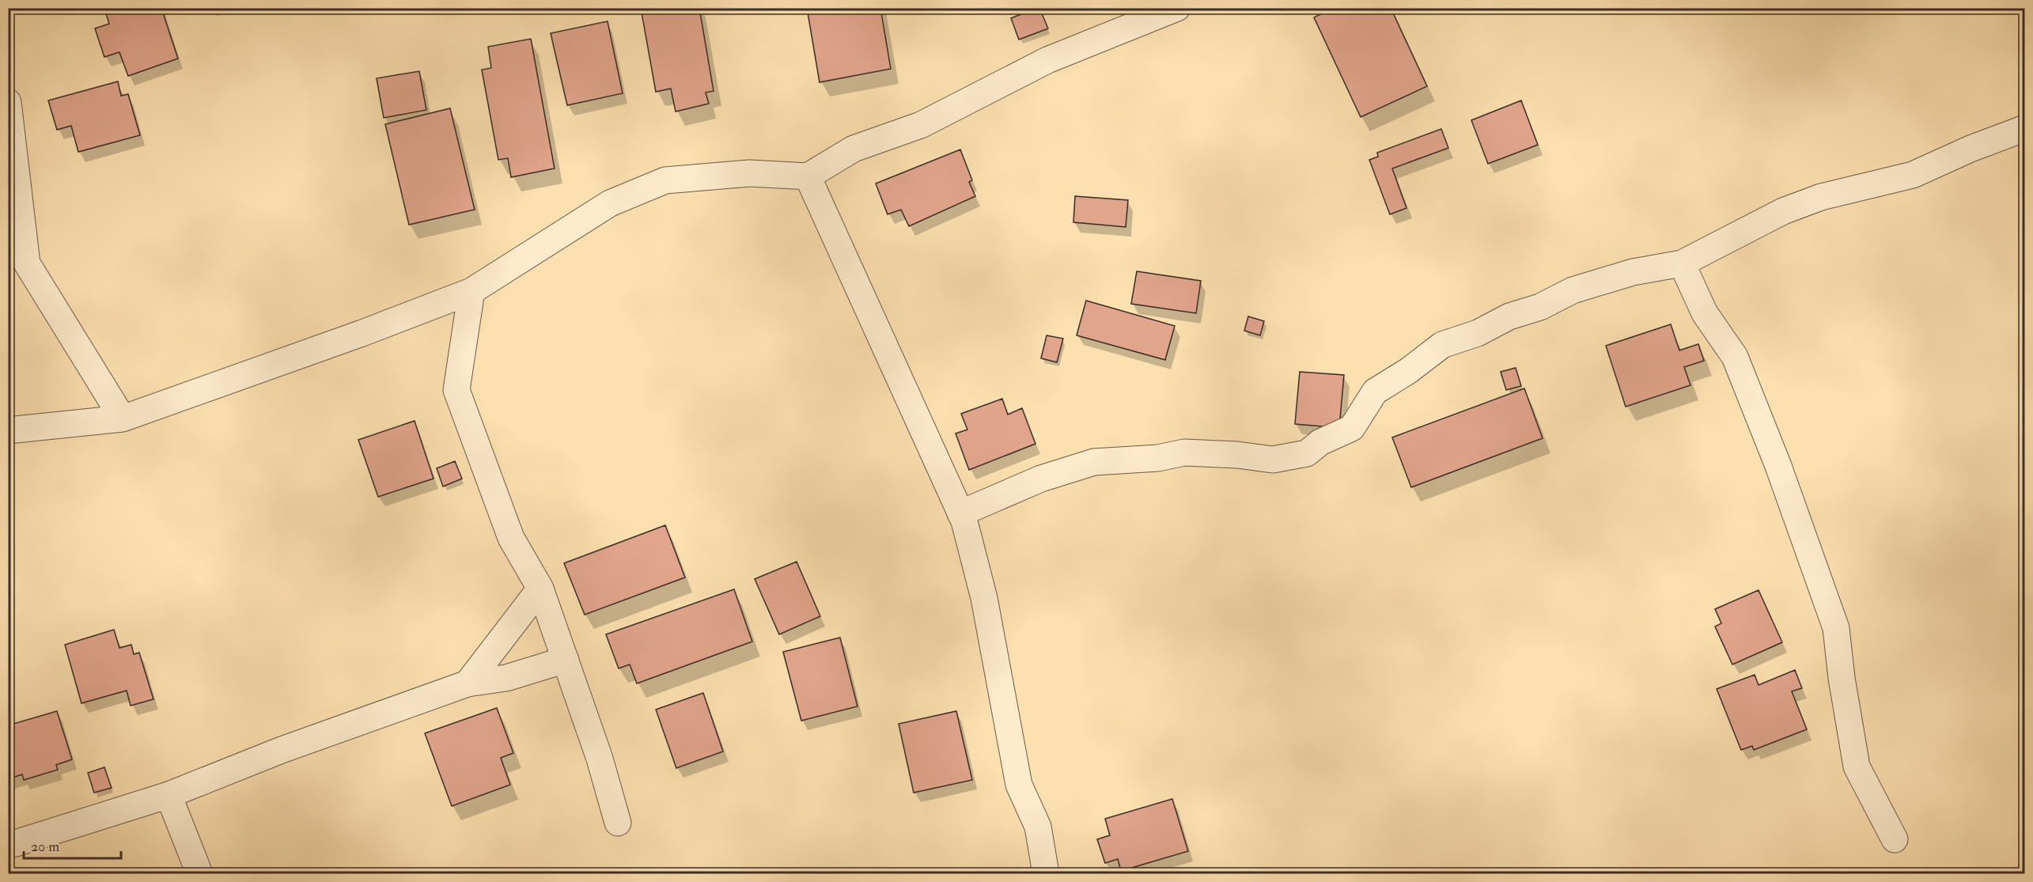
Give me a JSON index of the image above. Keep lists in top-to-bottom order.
{
  "scale_bar": "20 m"
}
